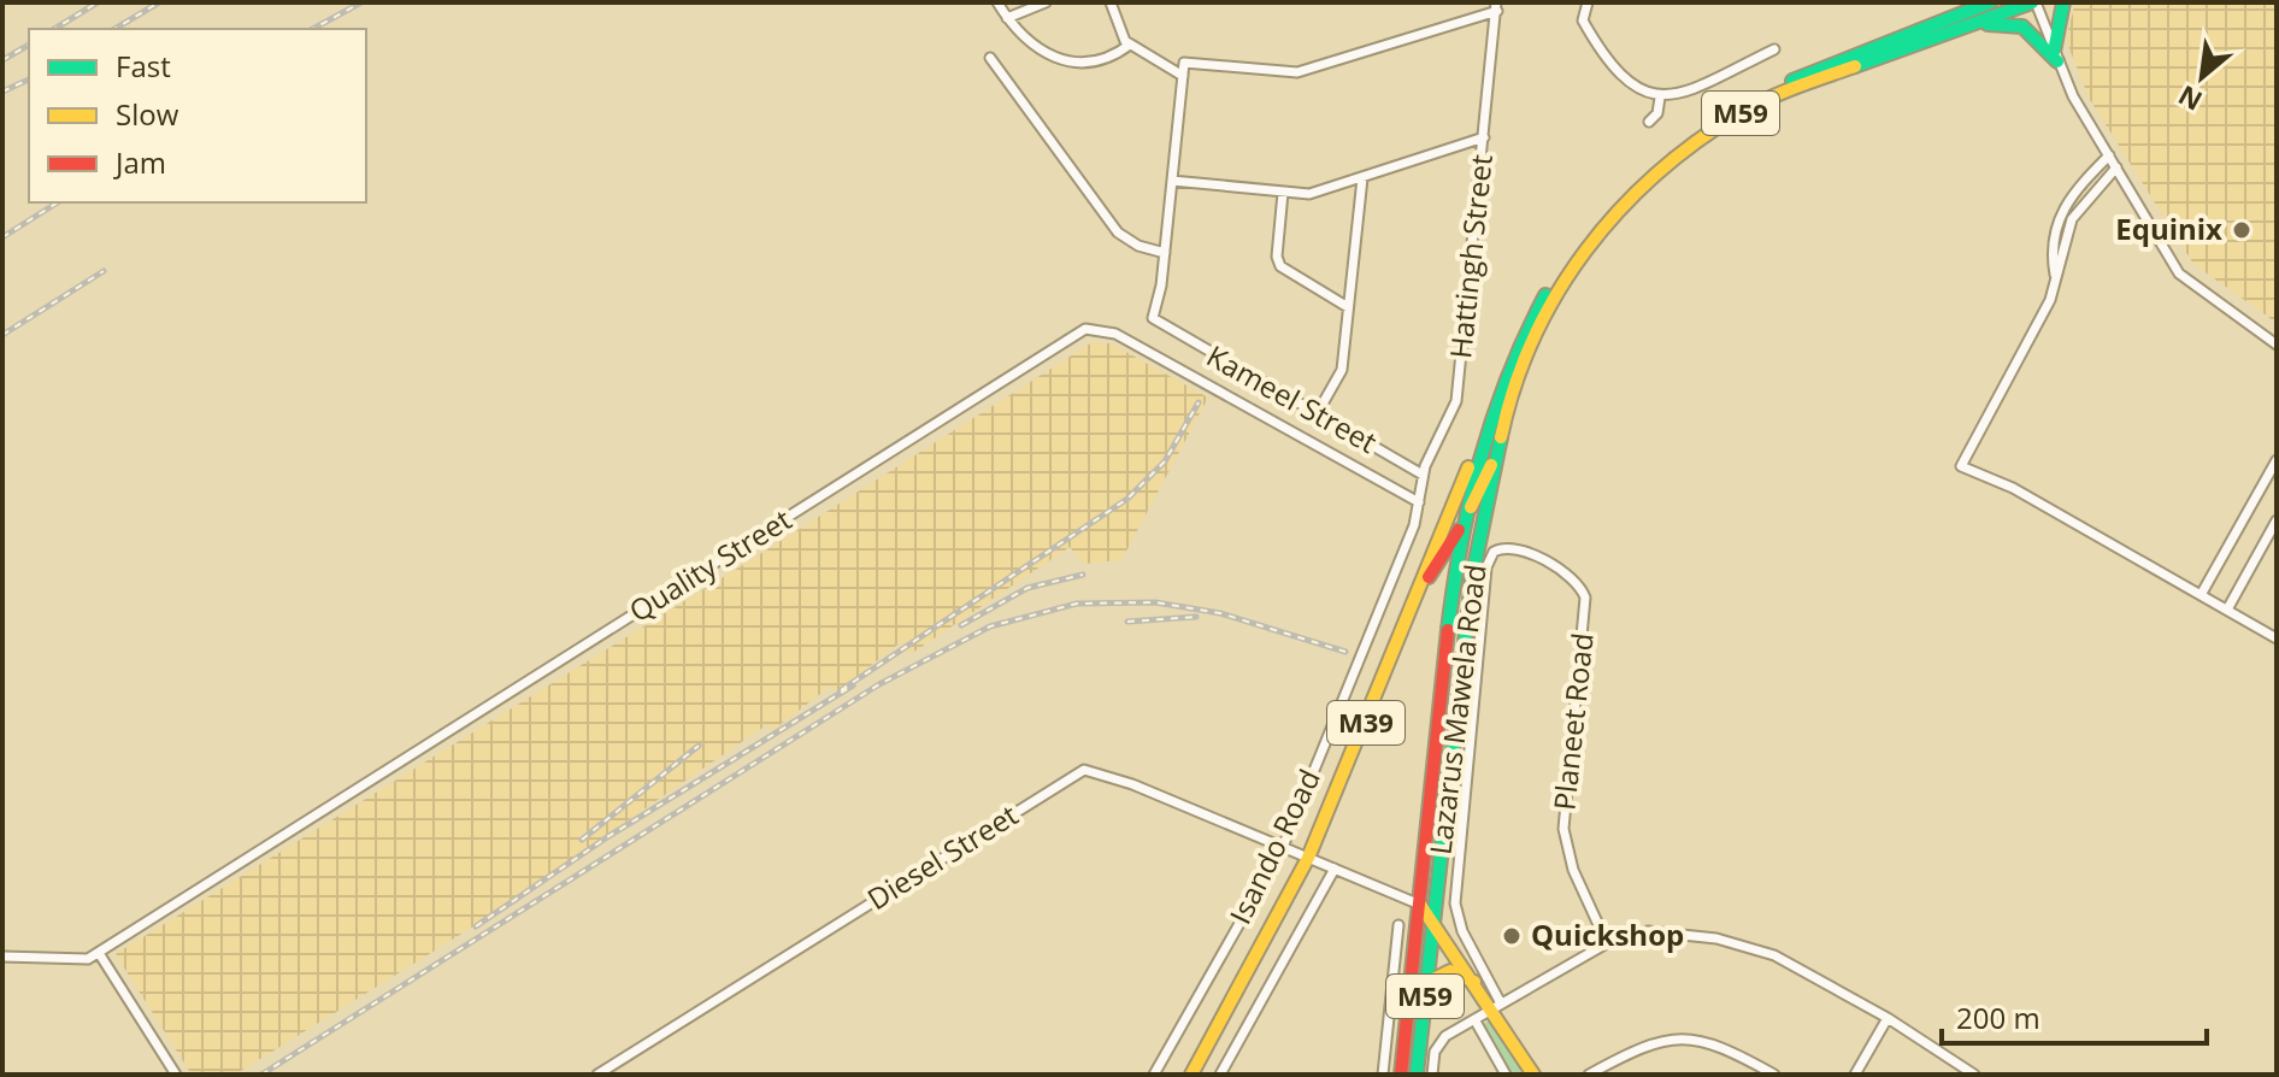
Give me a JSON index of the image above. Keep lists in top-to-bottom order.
{
  "streets": {
    "main road": [
      "M59",
      "Lazarus Mawela Road",
      "M39",
      "Isando Road"
    ],
    "street": [
      "Hattingh Street",
      "Kameel Street",
      "Quality Street",
      "Planeet Road",
      "Diesel Street"
    ]
  },
  "crossings": [
    ["Hattingh Street", "Kameel Street"],
    ["Hattingh Street", "Quality Street"],
    ["Hattingh Street", "Isando Road"],
    ["Quality Street", "Isando Road"],
    ["Lazarus Mawela Road", "M39"],
    ["Lazarus Mawela Road", "Isando Road"],
    ["Lazarus Mawela Road", "Diesel Street"],
    ["M39", "Isando Road"],
    ["Isando Road", "Diesel Street"]
  ],
  "places": ["Equinix", "Quickshop"],
  "legend": ["Fast", "Slow", "Jam"],
  "scale_bar": "200 m",
  "north": "bottom left"
}
